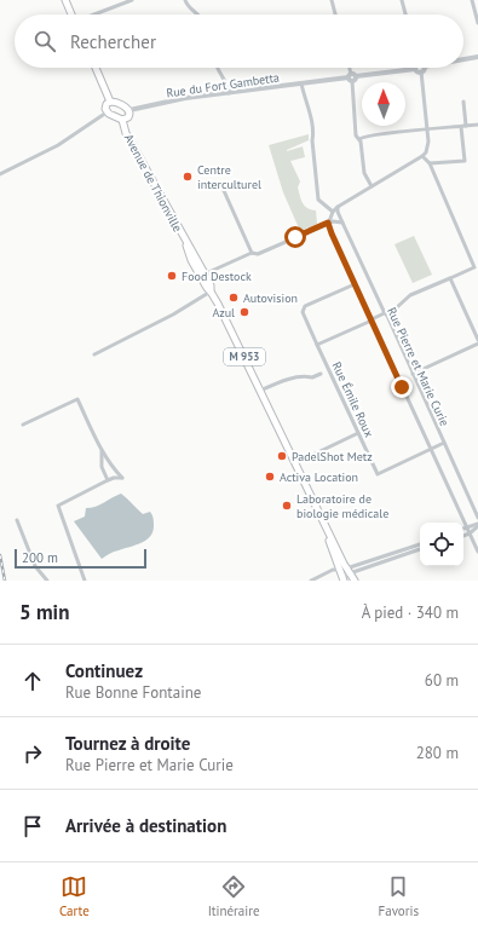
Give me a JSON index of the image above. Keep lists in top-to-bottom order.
{
  "streets": {
    "main road": ["Avenue de Thionville", "M 953"],
    "street": ["Rue du Fort Gambetta", "Rue Pierre et Marie Curie", "Rue Émile Roux"]
  },
  "crossings": [
    ["Rue Pierre et Marie Curie", "Rue Émile Roux"]
  ],
  "places": [
    "Centre interculturel",
    "Food Destock",
    "Autovision",
    "Azul",
    "PadelShot Metz",
    "Activa Location",
    "Laboratoire de biologie médicale"
  ],
  "scale_bar": "200 m",
  "north": "top",
  "page": {
    "search": "Rechercher",
    "scale": "200 m",
    "heading": ["5 min", "À pied · 340 m"],
    "list": [
      ["Continuez", "Rue Bonne Fontaine", "60 m"],
      ["Tournez à droite", "Rue Pierre et Marie Curie", "280 m"],
      "Arrivée à destination"
    ],
    "nav": ["Carte", "Itinéraire", "Favoris"]
  }
}
